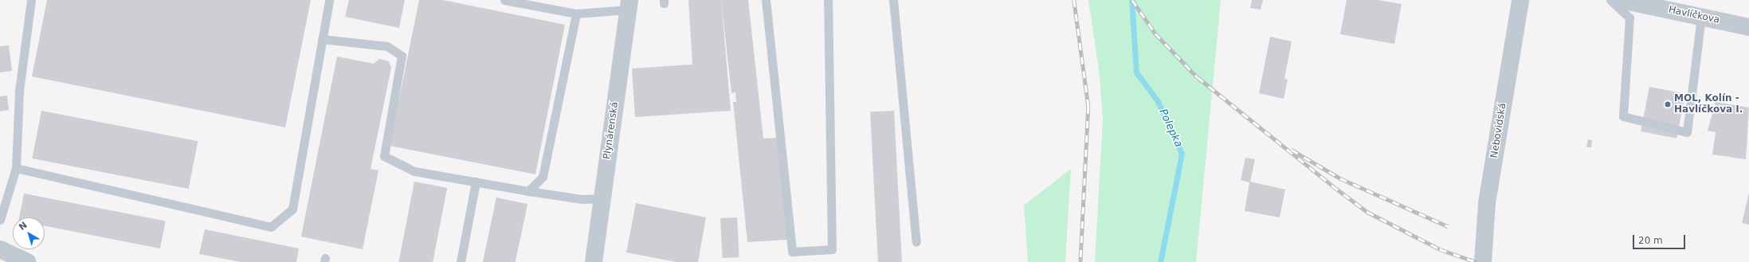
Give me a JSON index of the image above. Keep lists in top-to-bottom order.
{
  "streets": {
    "street": ["Havlíčkova", "Plynárenská", "Nebovidská"]
  },
  "water": ["Polepka"],
  "places": ["MOL, Kolín - Havlíčkova I."],
  "scale_bar": "20 m",
  "north": "top left"
}
